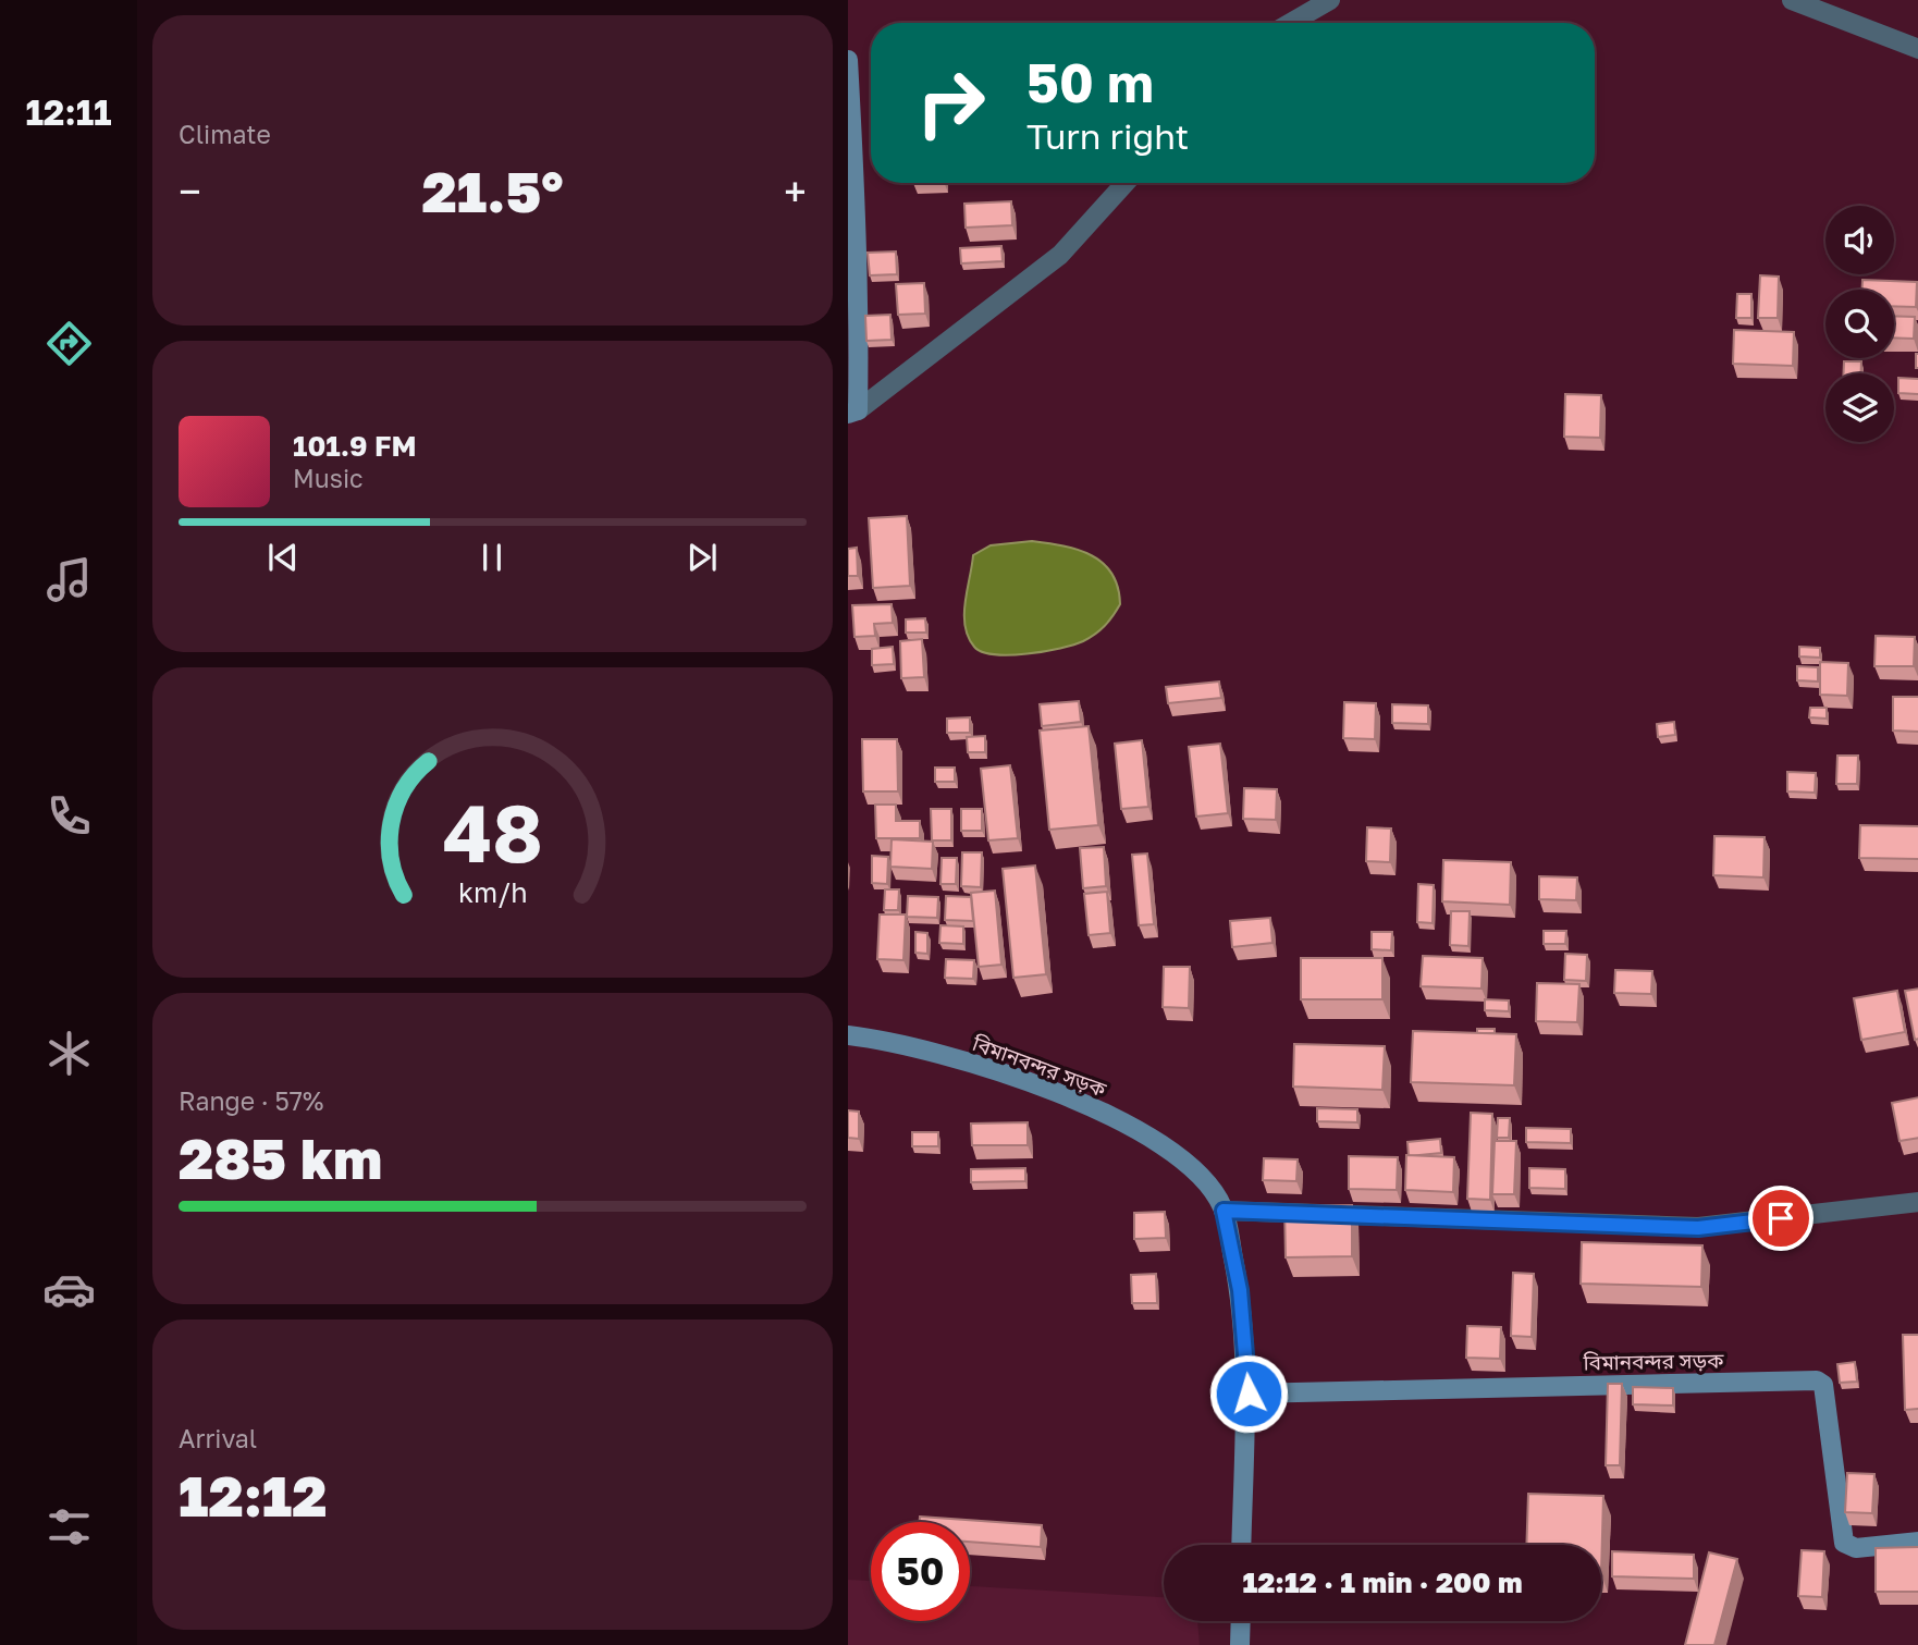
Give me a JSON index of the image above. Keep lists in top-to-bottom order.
{
  "streets": {
    "main road": ["বিমানবন্দর সড়ক"]
  },
  "page": {
    "tabs": "12:11",
    "tile": [
      "Climate",
      ["Range · 57%", "285 km"],
      ["Arrival", "12:12"]
    ],
    "turn": ["50 m", "Turn right"],
    "heat": ["−", "21.5°", "+"],
    "song": ["101.9 FM", "Music"],
    "limit": "50",
    "trip": "12:12 · 1 min · 200 m",
    "gauge": ["48", "km/h"]
  }
}
